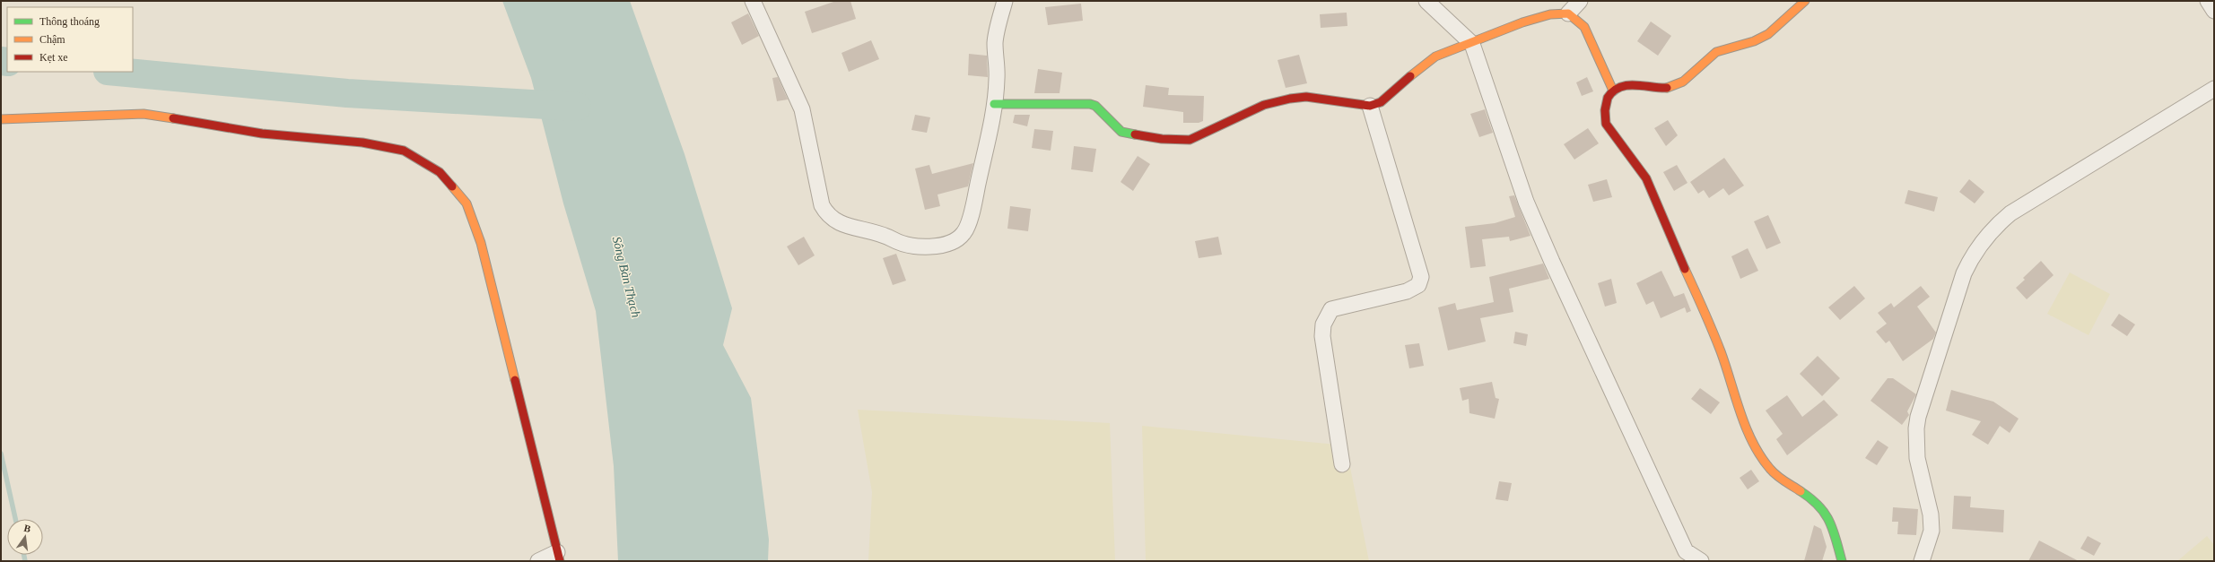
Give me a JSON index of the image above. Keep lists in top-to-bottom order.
{
  "water": ["Sông Bàn Thạch"],
  "legend": ["Thông thoáng", "Chậm", "Kẹt xe"],
  "north": "top"
}
